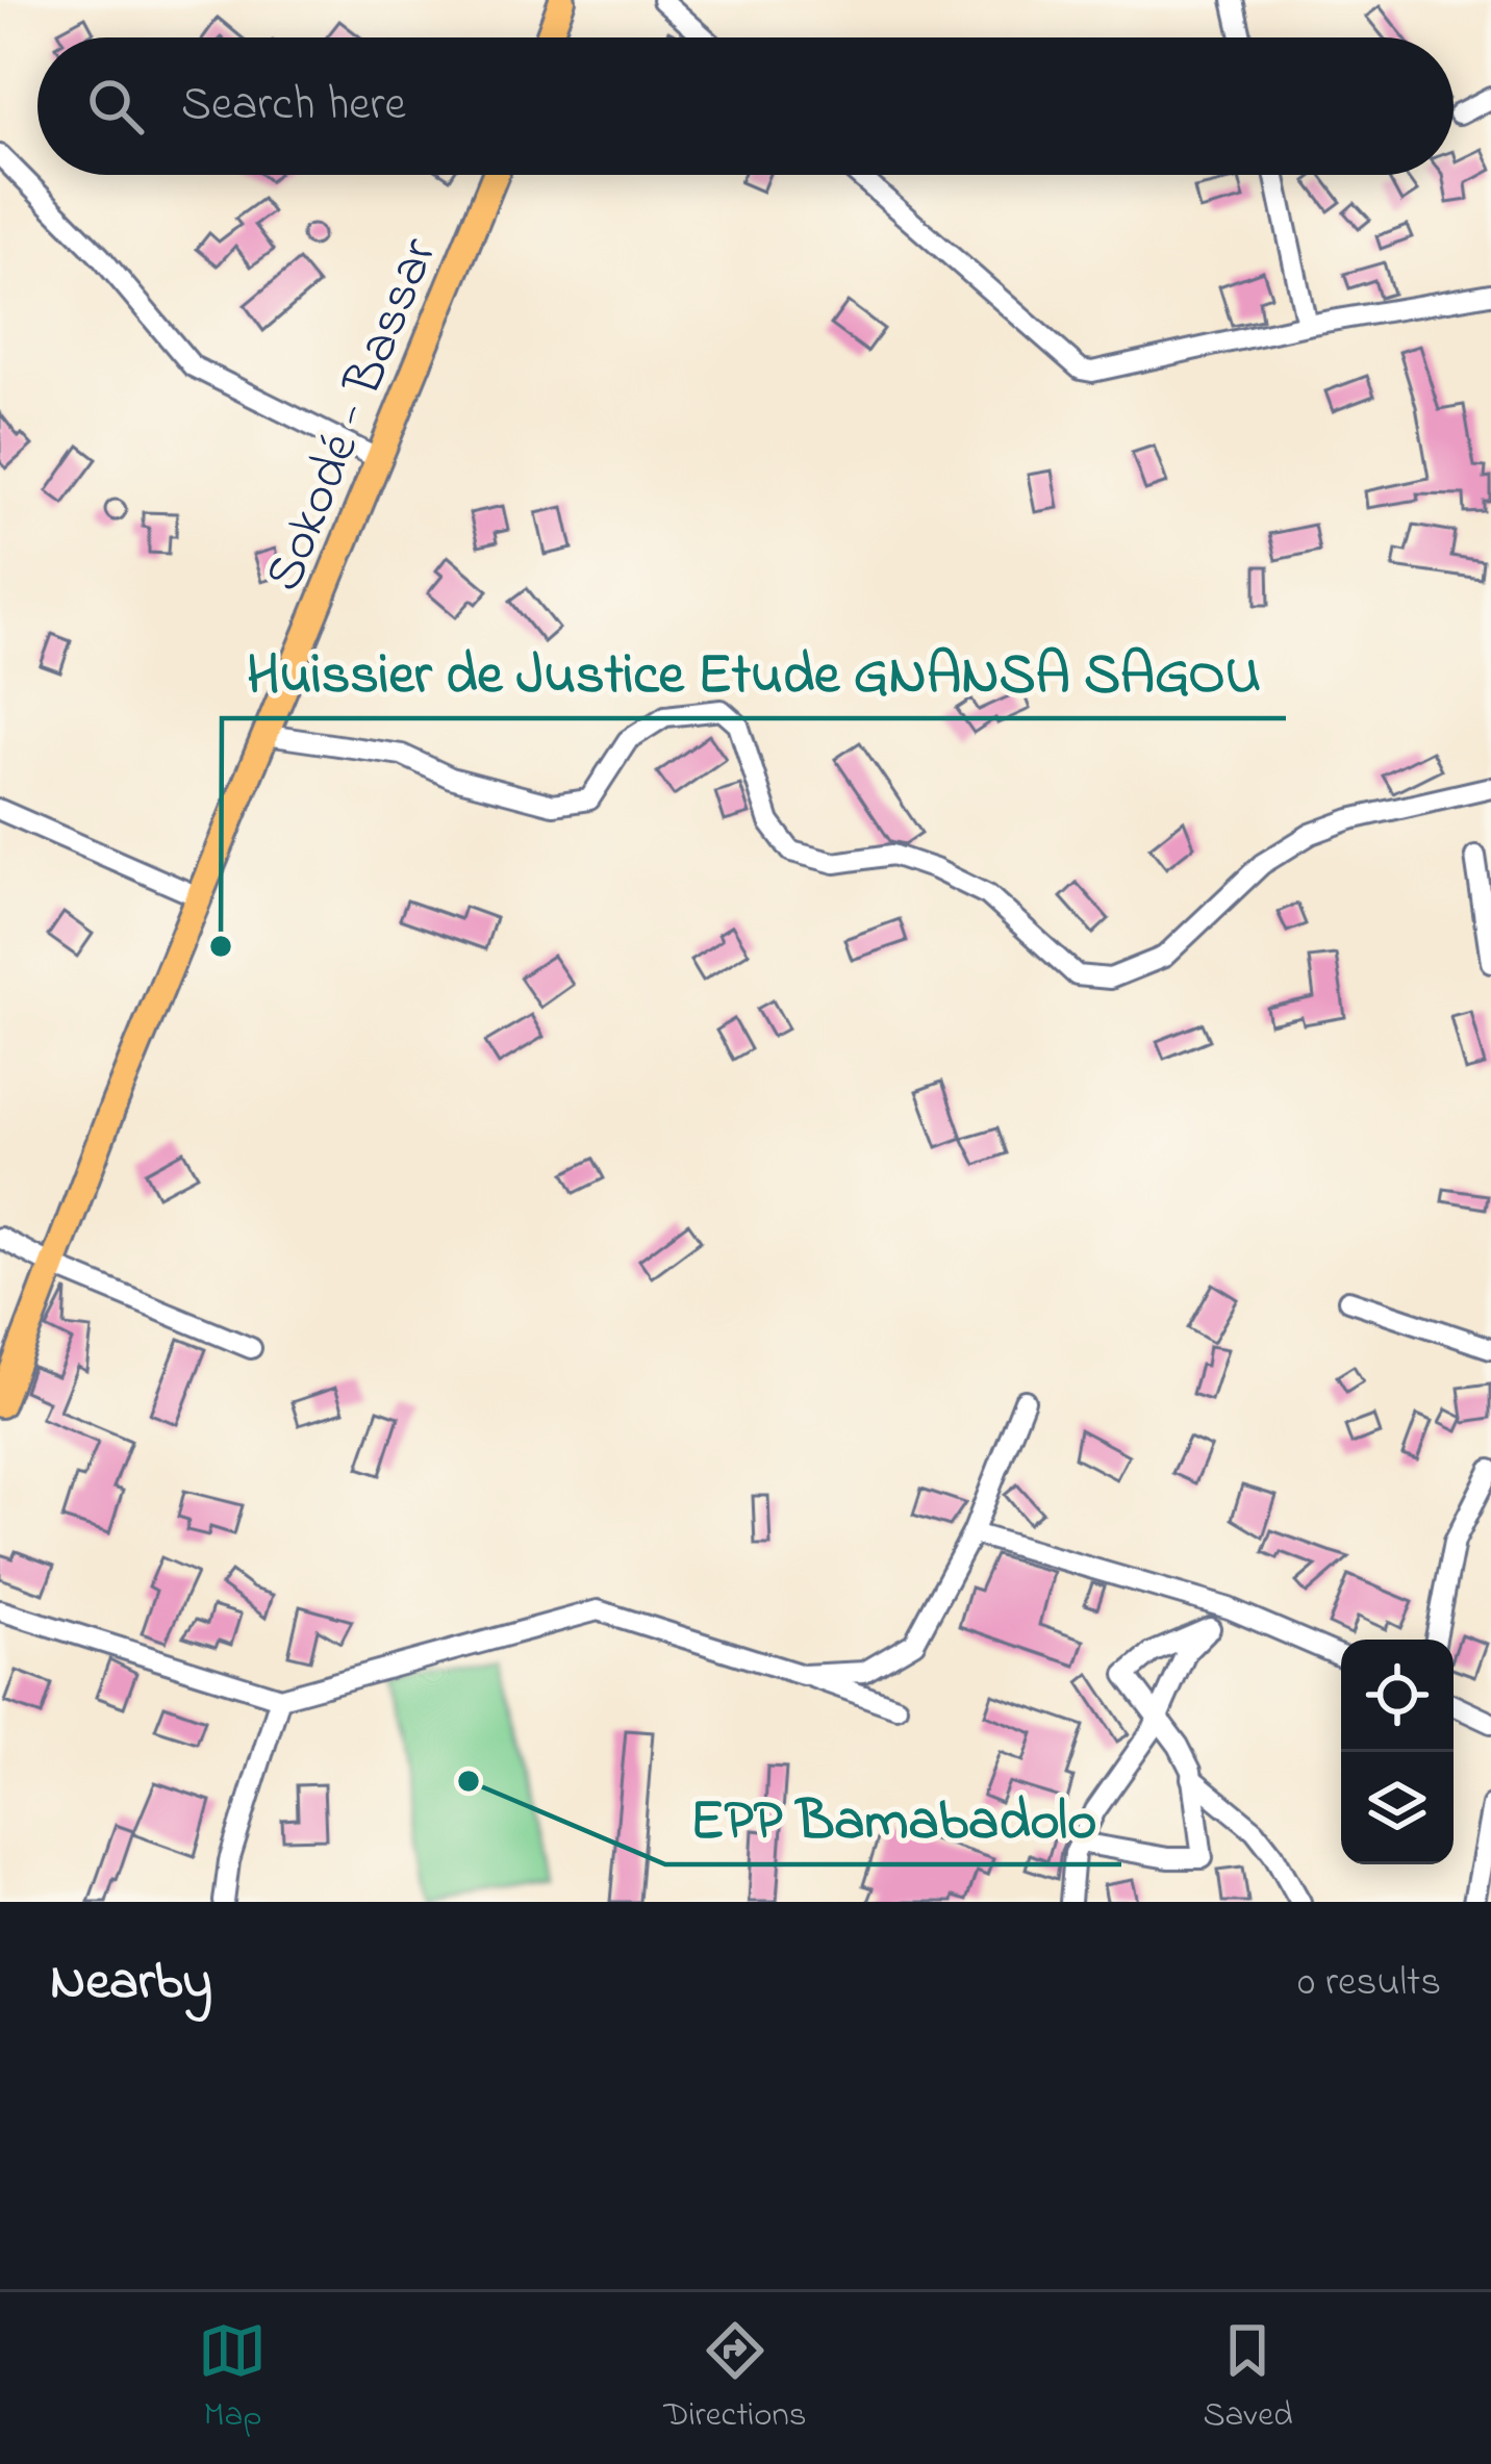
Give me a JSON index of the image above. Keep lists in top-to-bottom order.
{
  "streets": {
    "main road": ["Sokodé - Bassar"]
  },
  "places": ["Huissier de Justice Etude GNANSA SAGOU", "EPP Bamabadolo"],
  "page": {
    "search": "Search here",
    "heading": ["Nearby", "0 results"],
    "nav": ["Map", "Directions", "Saved"]
  }
}
